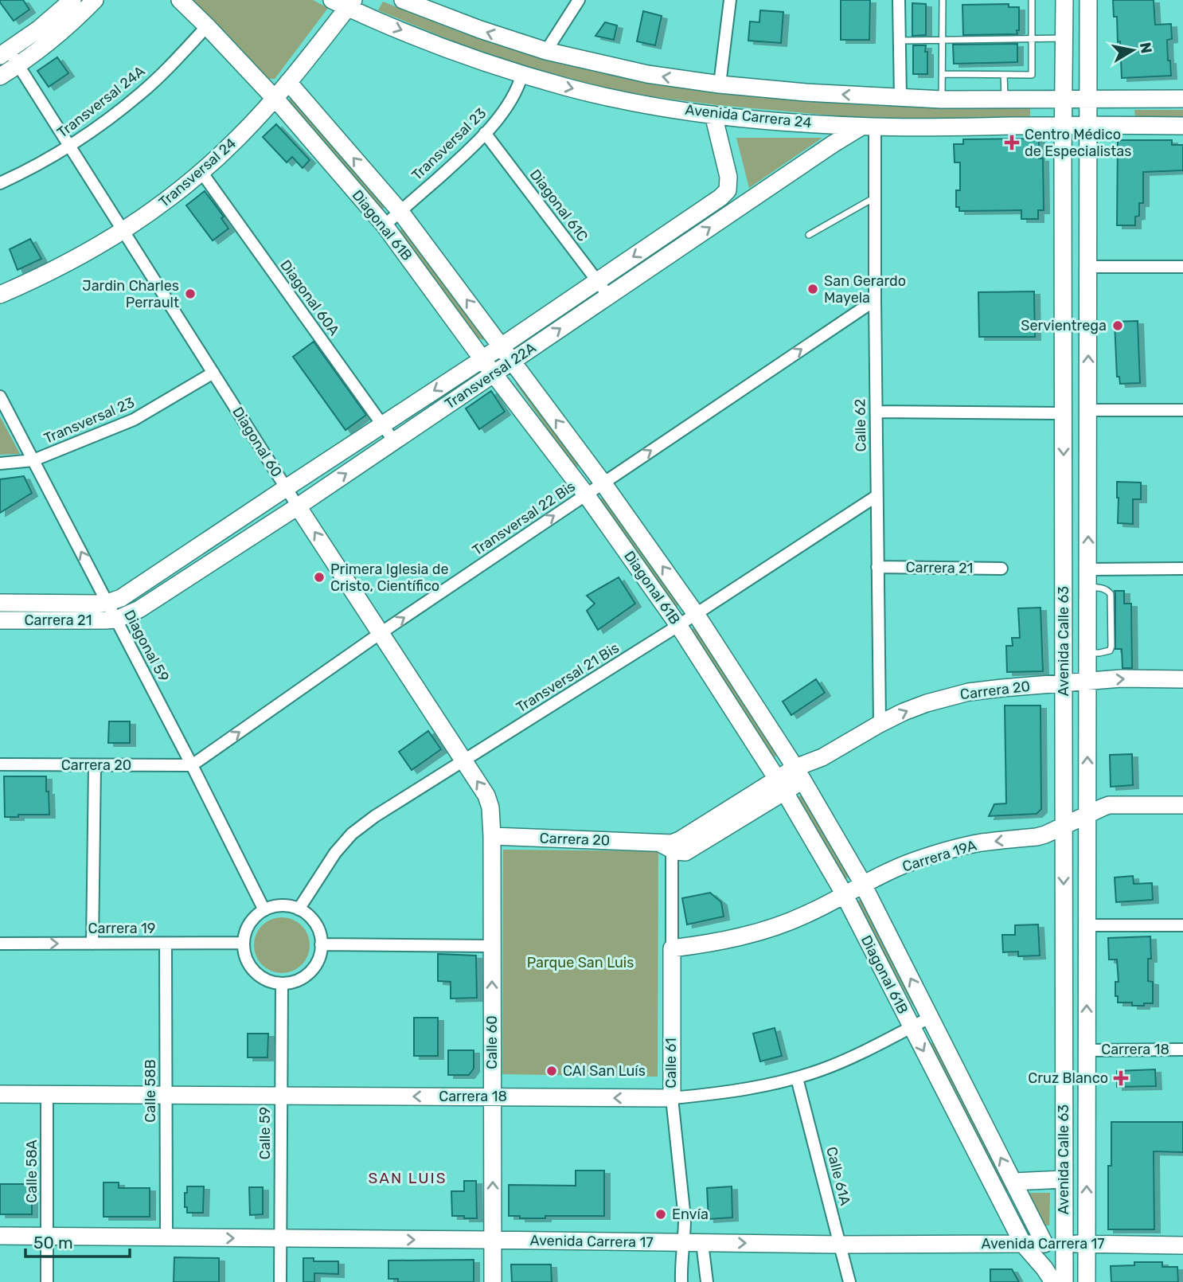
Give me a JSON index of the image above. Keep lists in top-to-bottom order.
{
  "streets": {
    "street": [
      "Transversal 24A",
      "Avenida Carrera 24",
      "Transversal 23",
      "Transversal 24",
      "Diagonal 61C",
      "Diagonal 61B",
      "Diagonal 60A",
      "Transversal 22A",
      "Calle 62",
      "Diagonal 60",
      "Transversal 22 Bis",
      "Carrera 21",
      "Avenida Calle 63",
      "Diagonal 59",
      "Transversal 21 Bis",
      "Carrera 20",
      "Carrera 19A",
      "Carrera 19",
      "Calle 60",
      "Carrera 18",
      "Calle 61",
      "Calle 58B",
      "Calle 59",
      "Calle 58A",
      "Calle 61A",
      "Avenida Carrera 17"
    ]
  },
  "crossings": [
    ["Transversal 24A", "Diagonal 61B"],
    ["Transversal 24A", "Diagonal 60"],
    ["Avenida Carrera 24", "Transversal 23"],
    ["Avenida Carrera 24", "Transversal 24"],
    ["Avenida Carrera 24", "Transversal 22A"],
    ["Avenida Carrera 24", "Calle 62"],
    ["Avenida Carrera 24", "Avenida Calle 63"],
    ["Transversal 23", "Diagonal 61C"],
    ["Transversal 23", "Diagonal 61B"],
    ["Transversal 23", "Diagonal 60"],
    ["Transversal 23", "Diagonal 59"],
    ["Transversal 24", "Diagonal 61B"],
    ["Transversal 24", "Diagonal 60A"],
    ["Transversal 24", "Diagonal 60"],
    ["Diagonal 61C", "Transversal 22A"],
    ["Diagonal 61B", "Transversal 22A"],
    ["Diagonal 61B", "Transversal 22 Bis"],
    ["Diagonal 61B", "Transversal 21 Bis"],
    ["Diagonal 61B", "Carrera 20"],
    ["Diagonal 61B", "Carrera 19A"],
    ["Diagonal 61B", "Carrera 18"],
    ["Diagonal 61B", "Avenida Carrera 17"],
    ["Diagonal 60A", "Transversal 22A"],
    ["Transversal 22A", "Calle 62"],
    ["Transversal 22A", "Diagonal 60"],
    ["Transversal 22A", "Carrera 21"],
    ["Transversal 22A", "Diagonal 59"],
    ["Calle 62", "Transversal 22 Bis"],
    ["Calle 62", "Carrera 21"],
    ["Calle 62", "Transversal 21 Bis"],
    ["Calle 62", "Carrera 20"],
    ["Diagonal 60", "Transversal 22 Bis"],
    ["Diagonal 60", "Transversal 21 Bis"],
    ["Diagonal 60", "Carrera 20"],
    ["Diagonal 60", "Calle 60"],
    ["Transversal 22 Bis", "Diagonal 59"],
    ["Transversal 22 Bis", "Carrera 20"],
    ["Carrera 21", "Diagonal 59"],
    ["Avenida Calle 63", "Carrera 20"],
    ["Avenida Calle 63", "Carrera 19A"],
    ["Avenida Calle 63", "Carrera 18"],
    ["Avenida Calle 63", "Avenida Carrera 17"],
    ["Diagonal 59", "Transversal 21 Bis"],
    ["Diagonal 59", "Carrera 20"],
    ["Diagonal 59", "Carrera 19"],
    ["Diagonal 59", "Calle 59"],
    ["Transversal 21 Bis", "Carrera 19"],
    ["Transversal 21 Bis", "Calle 59"],
    ["Carrera 20", "Calle 60"],
    ["Carrera 20", "Calle 61"],
    ["Carrera 19A", "Calle 61"],
    ["Carrera 19", "Calle 58B"],
    ["Carrera 19", "Calle 59"],
    ["Calle 60", "Carrera 18"],
    ["Calle 60", "Avenida Carrera 17"],
    ["Carrera 18", "Calle 61"],
    ["Carrera 18", "Calle 58B"],
    ["Carrera 18", "Calle 59"],
    ["Carrera 18", "Calle 58A"],
    ["Carrera 18", "Calle 61A"],
    ["Calle 61", "Avenida Carrera 17"],
    ["Calle 58B", "Avenida Carrera 17"],
    ["Calle 59", "Avenida Carrera 17"],
    ["Calle 58A", "Avenida Carrera 17"],
    ["Calle 61A", "Avenida Carrera 17"]
  ],
  "one_way": [
    "Transversal 22 Bis",
    "Carrera 19A",
    "Carrera 19",
    "Calle 60",
    "Carrera 18",
    "Avenida Carrera 17"
  ],
  "districts": ["SAN LUIS"],
  "parks": ["Parque San Luis"],
  "places": {
    "health": ["Centro Médico de Especialistas", "Cruz Blanco"],
    "other": [
      "San Gerardo Mayela",
      "Jardin Charles Perrault",
      "Servientrega",
      "Primera Iglesia de Cristo, Científico",
      "CAI San Luís",
      "Envía"
    ]
  },
  "scale_bar": "50 m",
  "north": "right"
}
